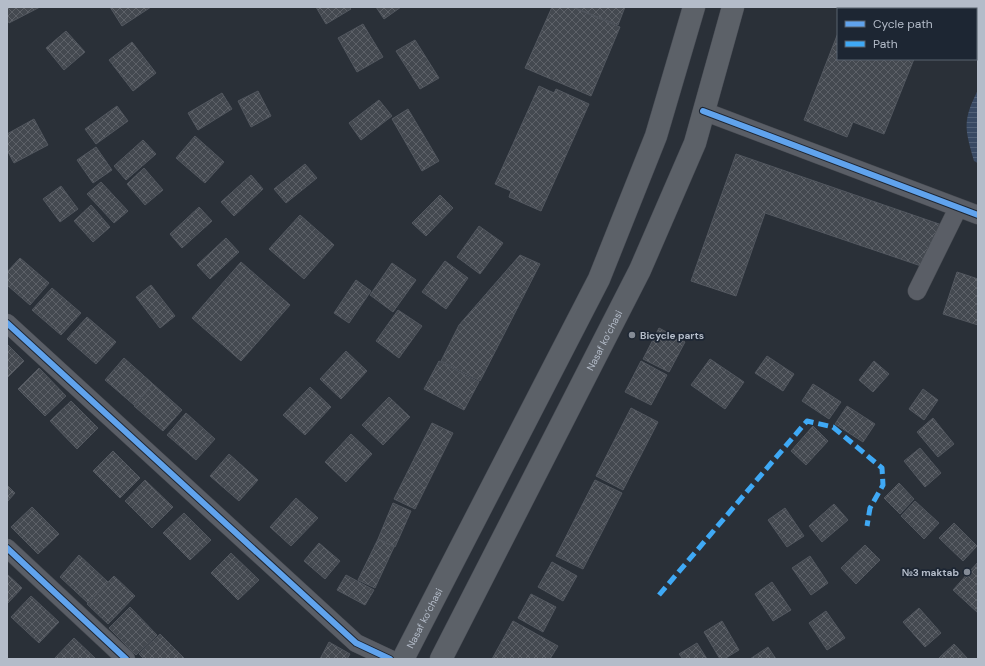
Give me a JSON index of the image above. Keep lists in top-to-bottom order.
{
  "streets": {
    "main road": ["Nasaf ko‘chasi"]
  },
  "places": ["Bicycle parts", "№3 maktab"],
  "legend": ["Cycle path", "Path"]
}
